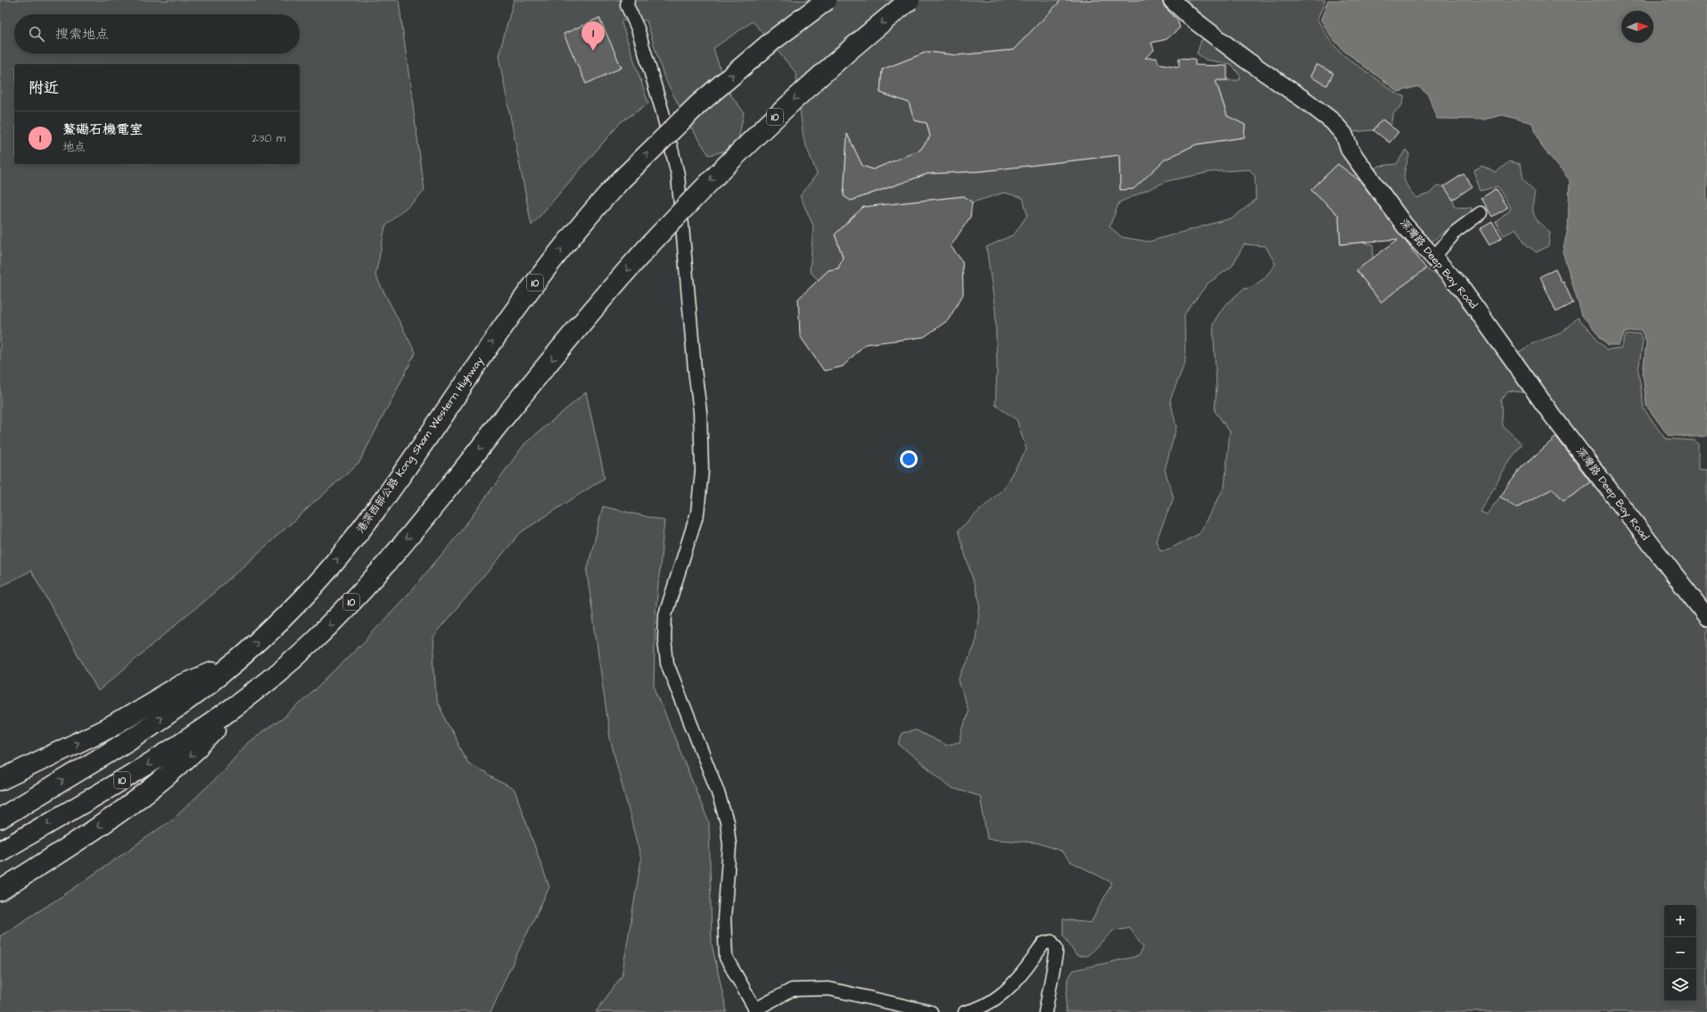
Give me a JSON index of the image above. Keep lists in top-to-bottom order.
{
  "streets": {
    "highway": ["10", "港深西部公路 Kong Sham Western Highway"],
    "street": ["深灣路 Deep Bay Road"]
  },
  "north": "right",
  "page": {
    "search": "搜索地点",
    "pins": "1",
    "heading": "附近",
    "list": [
      {
        "mark": "1",
        "name": "鰲磡石機電室",
        "note": "地点",
        "value": "230 m"
      }
    ],
    "map_buttons": ["+", "−"]
  }
}
